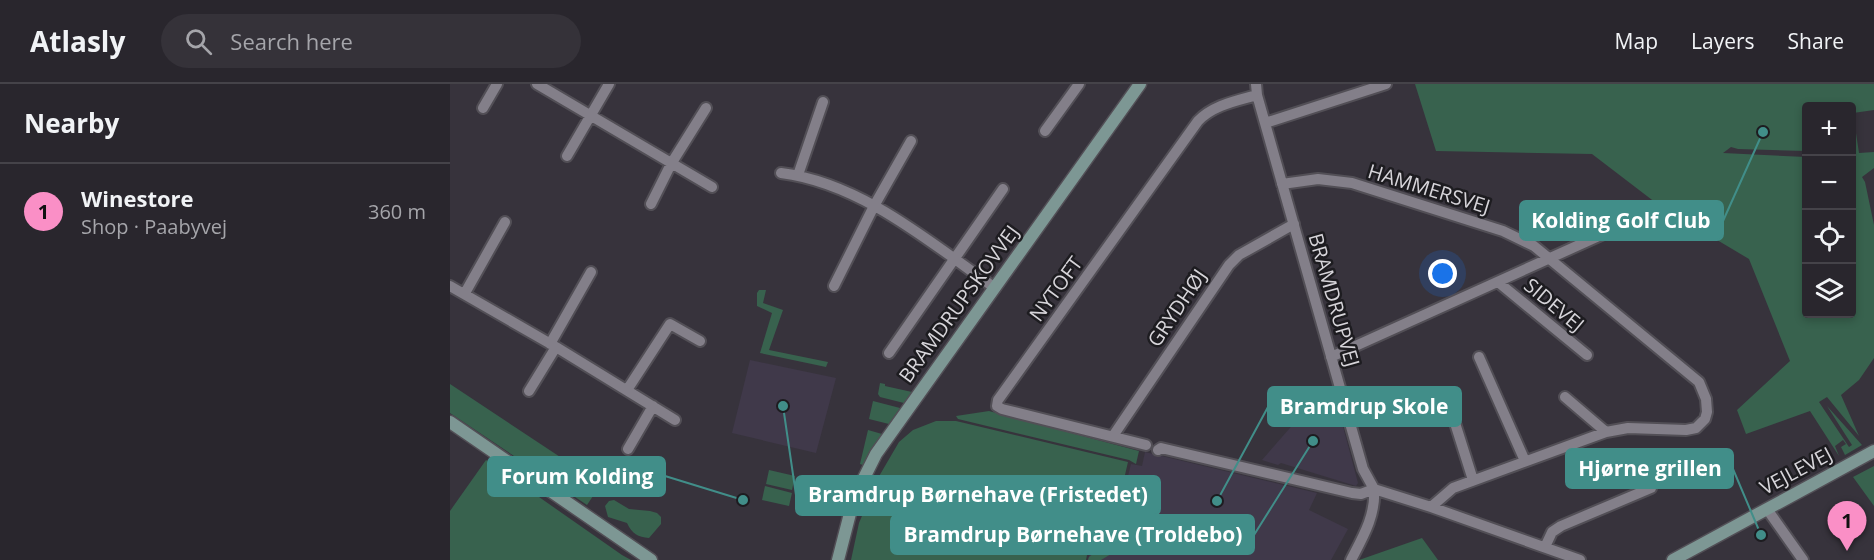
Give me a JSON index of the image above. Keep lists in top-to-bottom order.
{
  "streets": {
    "street": [
      "HAMMERSVEJ",
      "NYTOFT",
      "BRAMDRUPVEJ",
      "BRAMDRUPSKOVVEJ",
      "SIDEVEJ",
      "GRYDHØJ",
      "VEJLEVEJ"
    ]
  },
  "crossings": [
    ["HAMMERSVEJ", "BRAMDRUPVEJ"],
    ["NYTOFT", "BRAMDRUPVEJ"],
    ["NYTOFT", "GRYDHØJ"],
    ["BRAMDRUPVEJ", "GRYDHØJ"]
  ],
  "places": [
    "Kolding Golf Club",
    "Bramdrup Børnehave (Fristedet)",
    "Bramdrup Børnehave (Troldebo)",
    "Forum Kolding",
    "Bramdrup Skole",
    "Hjørne grillen"
  ],
  "page": {
    "header": "Atlasly",
    "search": "Search here",
    "nav": ["Map", "Layers", "Share"],
    "heading": "Nearby",
    "map_buttons": ["+", "−"],
    "list": [
      {
        "mark": "1",
        "name": "Winestore",
        "note": "Shop · Paabyvej",
        "value": "360 m"
      }
    ],
    "pins": "1"
  }
}
